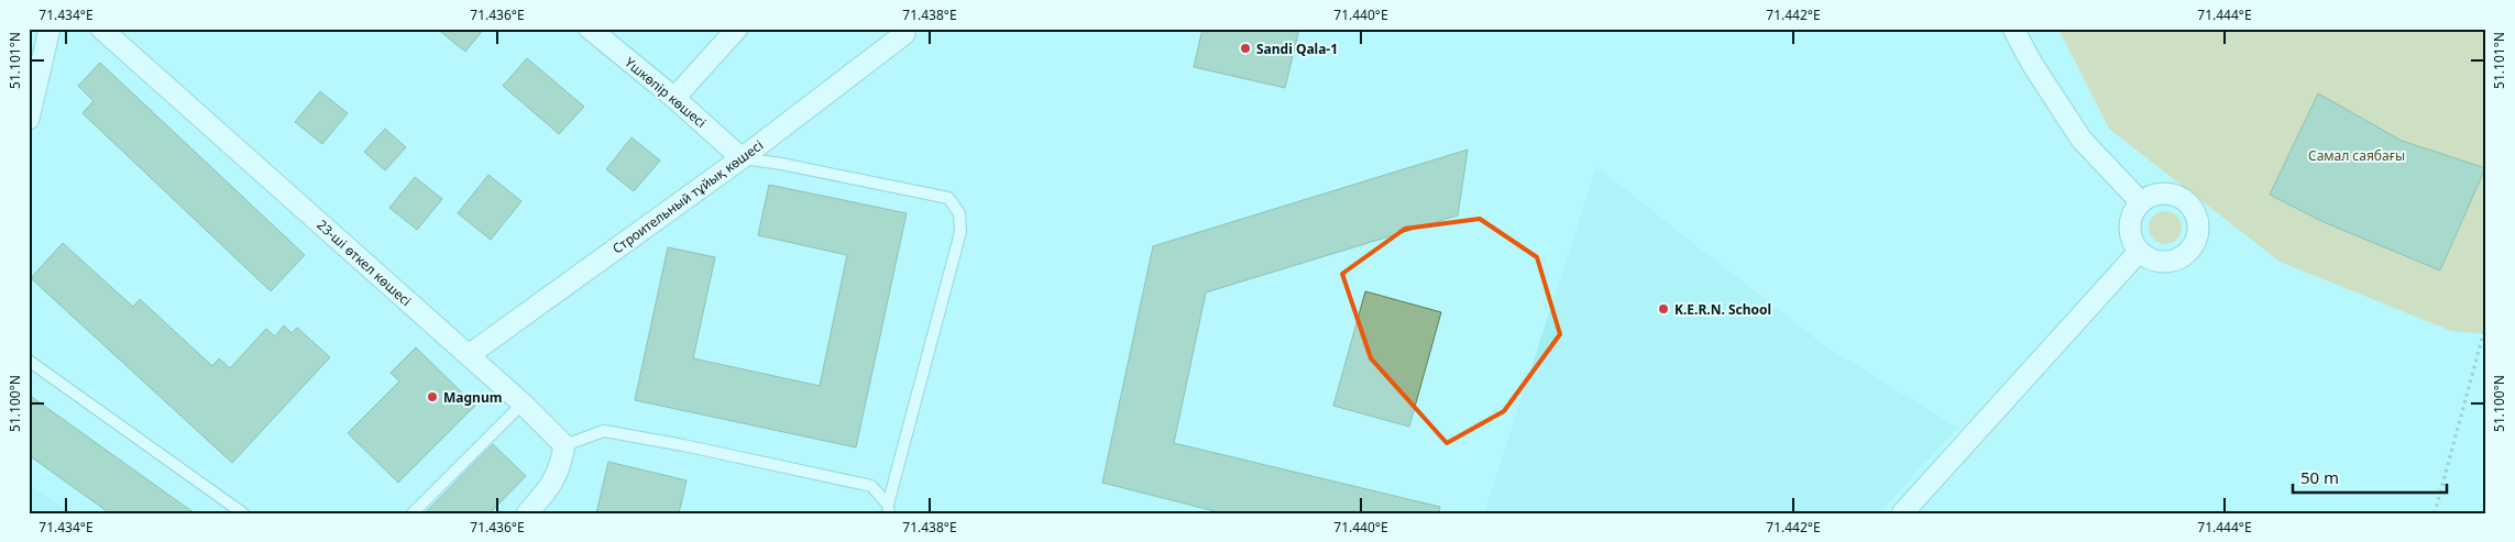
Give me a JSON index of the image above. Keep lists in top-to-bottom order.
{
  "streets": {
    "street": ["Үшкөпір көшесі", "Строительный тұйық көшесі", "23-ші өткел көшесі"]
  },
  "crossings": [
    ["Үшкөпір көшесі", "Строительный тұйық көшесі"],
    ["Строительный тұйық көшесі", "23-ші өткел көшесі"]
  ],
  "parks": ["Самал саябағы"],
  "places": ["Sandi Qala-1", "K.E.R.N. School", "Magnum"],
  "scale_bar": "50 m",
  "coordinates": [
    "71.434°E",
    "71.436°E",
    "71.438°E",
    "71.440°E",
    "71.442°E",
    "71.444°E",
    "51.101°N",
    "51.100°N"
  ]
}
